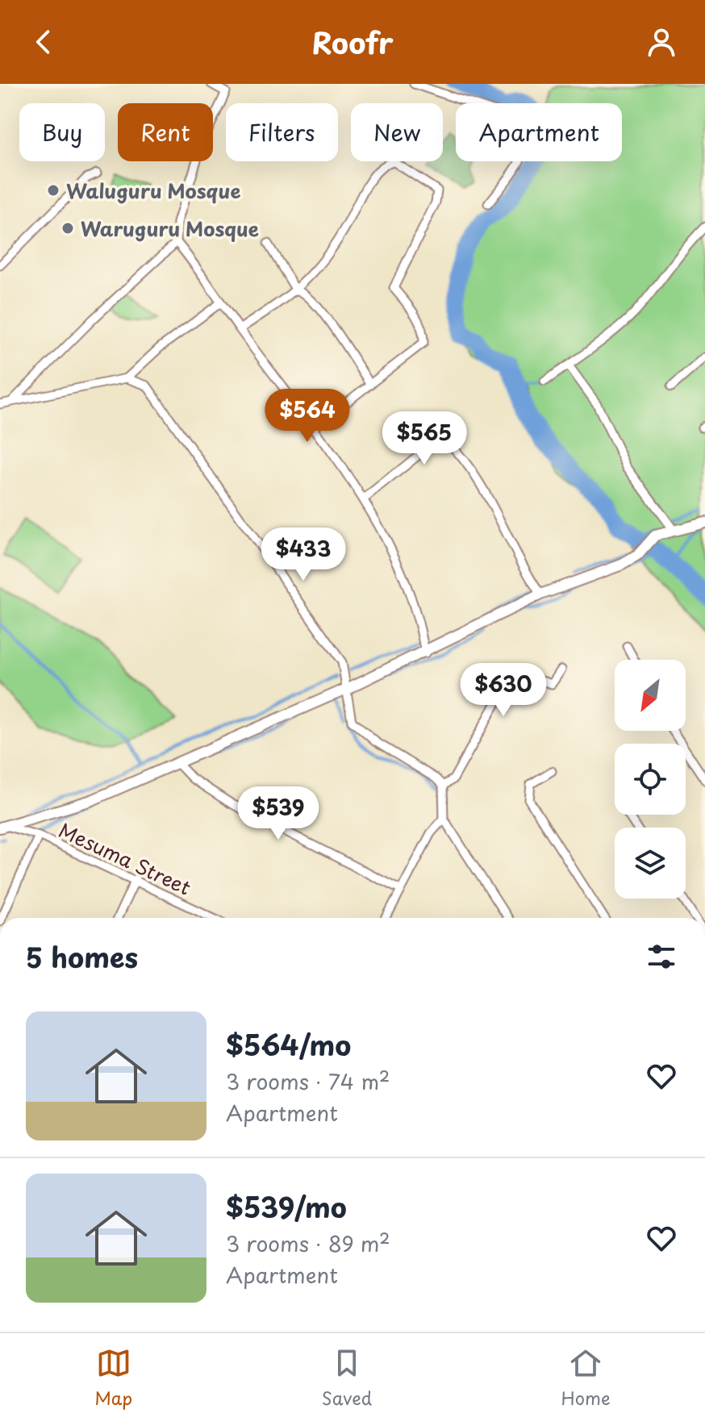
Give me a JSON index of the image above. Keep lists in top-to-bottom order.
{
  "streets": {
    "street": ["Mesuma Street"]
  },
  "places": ["Waluguru Mosque", "Waruguru Mosque"],
  "north": "bottom left",
  "page": {
    "header": "Roofr",
    "chip": [
      "Buy",
      "Rent",
      "Filters",
      "New",
      "Apartment"
    ],
    "price": [
      "$564",
      "$565",
      "$433",
      "$630",
      "$539"
    ],
    "heading": "5 homes",
    "list": [
      {
        "name": "$564/mo",
        "note": "3 rooms · 74 m² · Apartment"
      },
      {
        "name": "$539/mo",
        "note": "3 rooms · 89 m² · Apartment"
      }
    ],
    "tabs": ["Map", "Saved", "Home"]
  }
}
